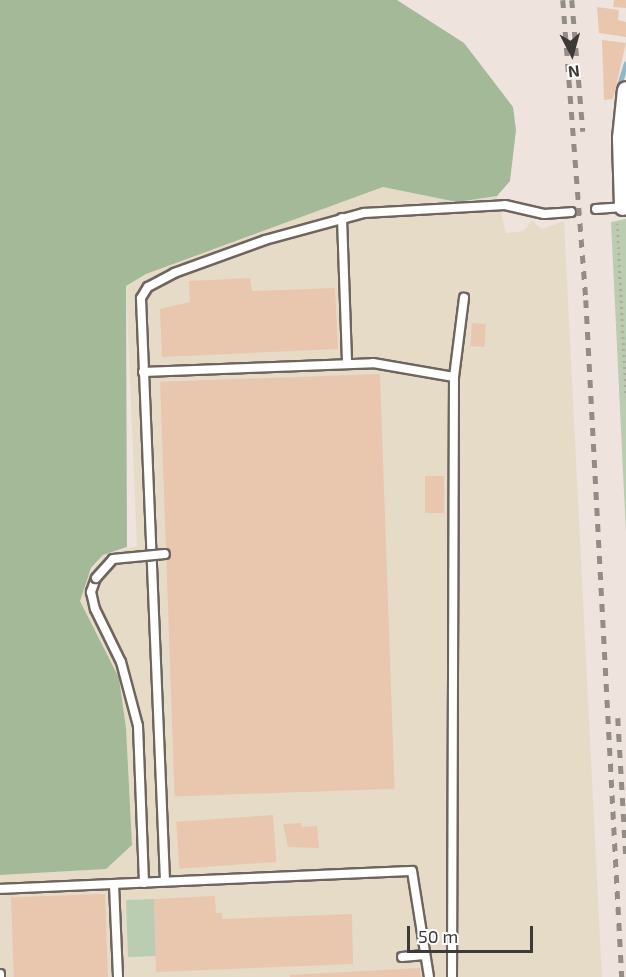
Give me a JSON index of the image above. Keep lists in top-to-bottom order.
{
  "scale_bar": "50 m",
  "north": "bottom"
}
